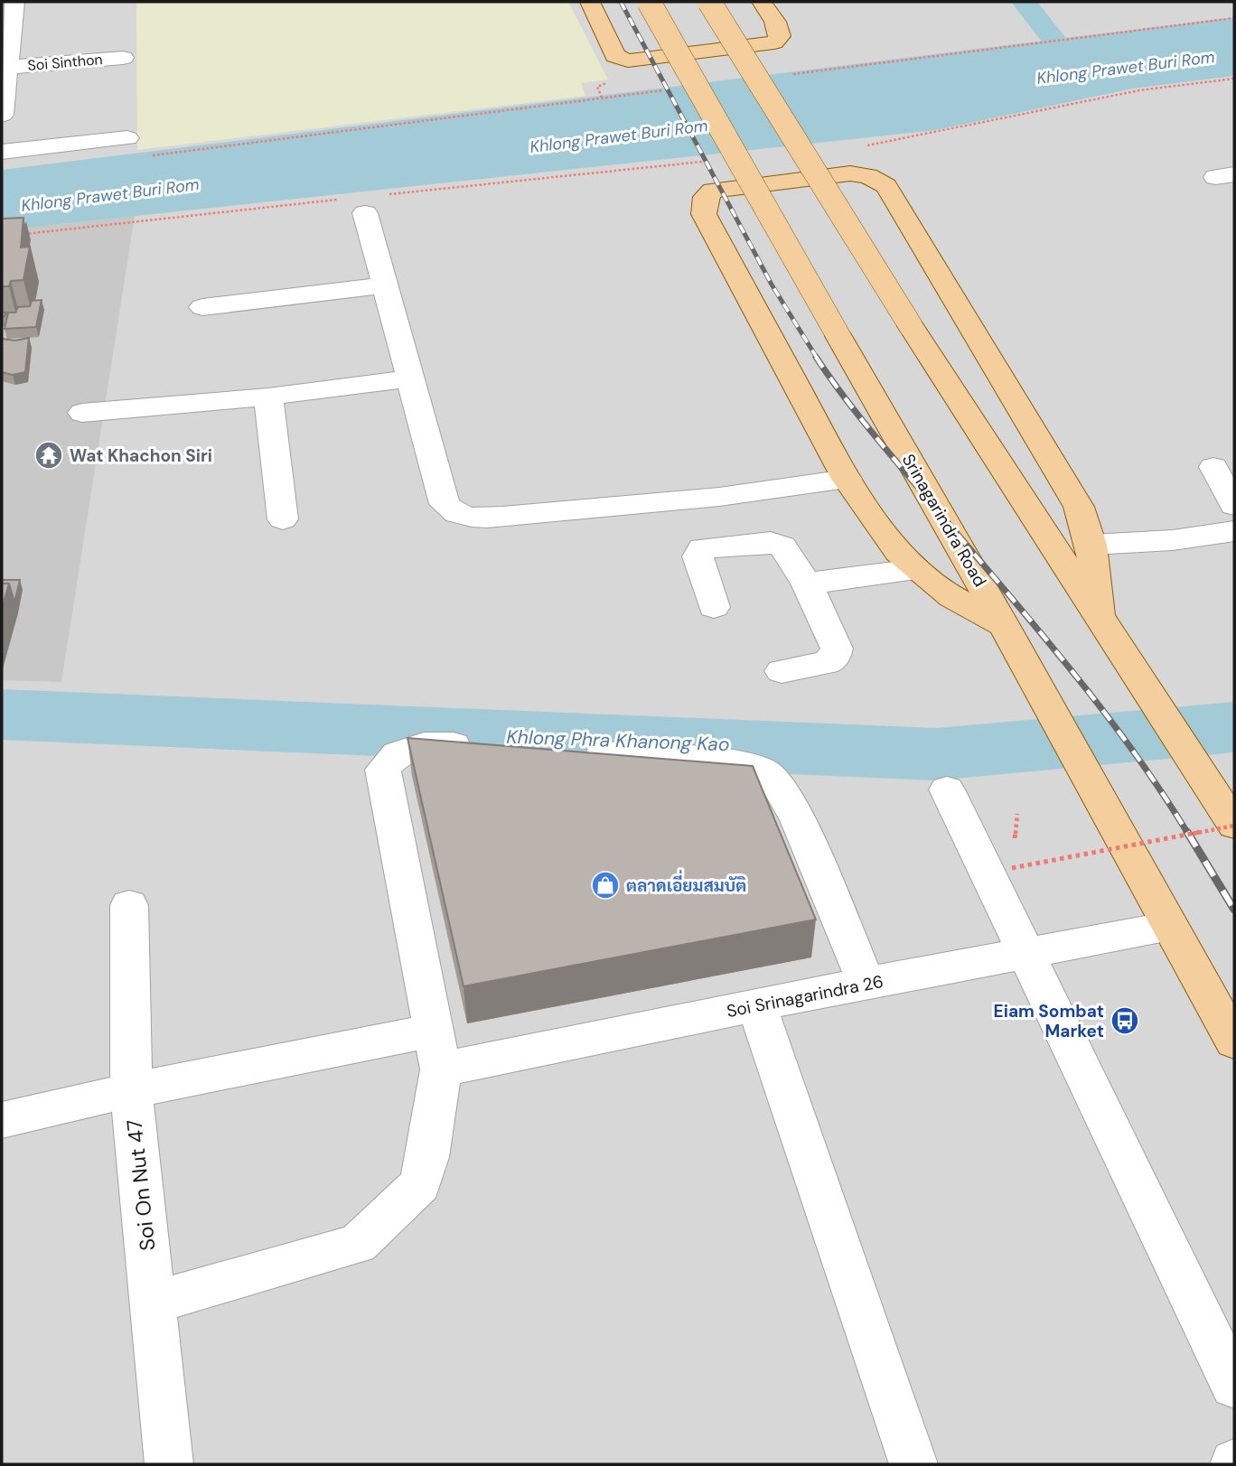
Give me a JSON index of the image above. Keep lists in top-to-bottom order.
{
  "streets": {
    "main road": ["Srinagarindra Road"],
    "street": ["Soi Sinthon", "Soi Srinagarindra 26", "Soi On Nut 47"]
  },
  "crossings": [
    ["Srinagarindra Road", "Soi Srinagarindra 26"],
    ["Soi Srinagarindra 26", "Soi On Nut 47"]
  ],
  "water": ["Khlong Prawet Buri Rom", "Khlong Phra Khanong Kao"],
  "places": {
    "temple": ["Wat Khachon Siri"],
    "shop": ["ตลาดเอี่ยมสมบัติ"],
    "bus stop": ["Eiam Sombat Market"]
  }
}
